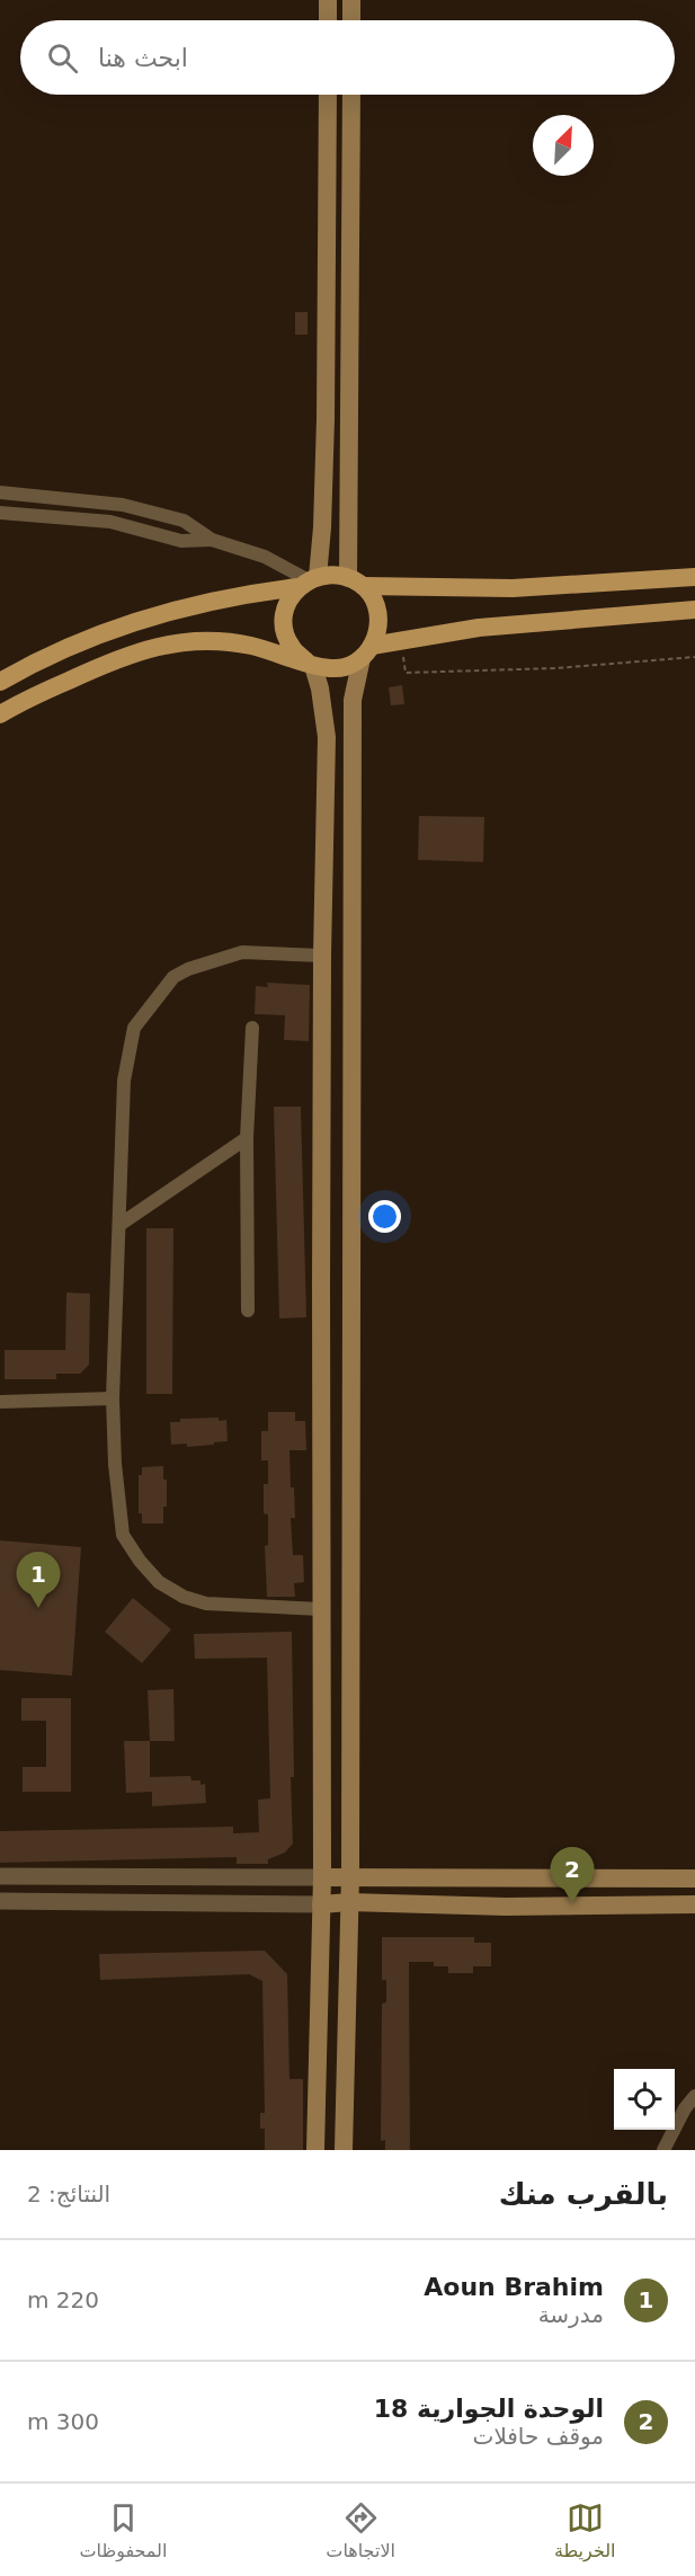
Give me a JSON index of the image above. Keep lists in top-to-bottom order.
{
  "north": "top right",
  "page": {
    "search": "ابحث هنا",
    "pins": ["1", "2"],
    "heading": ["بالقرب منك", "النتائج: 2"],
    "list": [
      {
        "mark": "1",
        "name": "Aoun Brahim",
        "note": "مدرسة",
        "value": "220 m"
      },
      {
        "mark": "2",
        "name": "الوحدة الجوارية 18",
        "note": "موقف حافلات",
        "value": "300 m"
      }
    ],
    "nav": ["الخريطة", "الاتجاهات", "المحفوظات"]
  }
}
